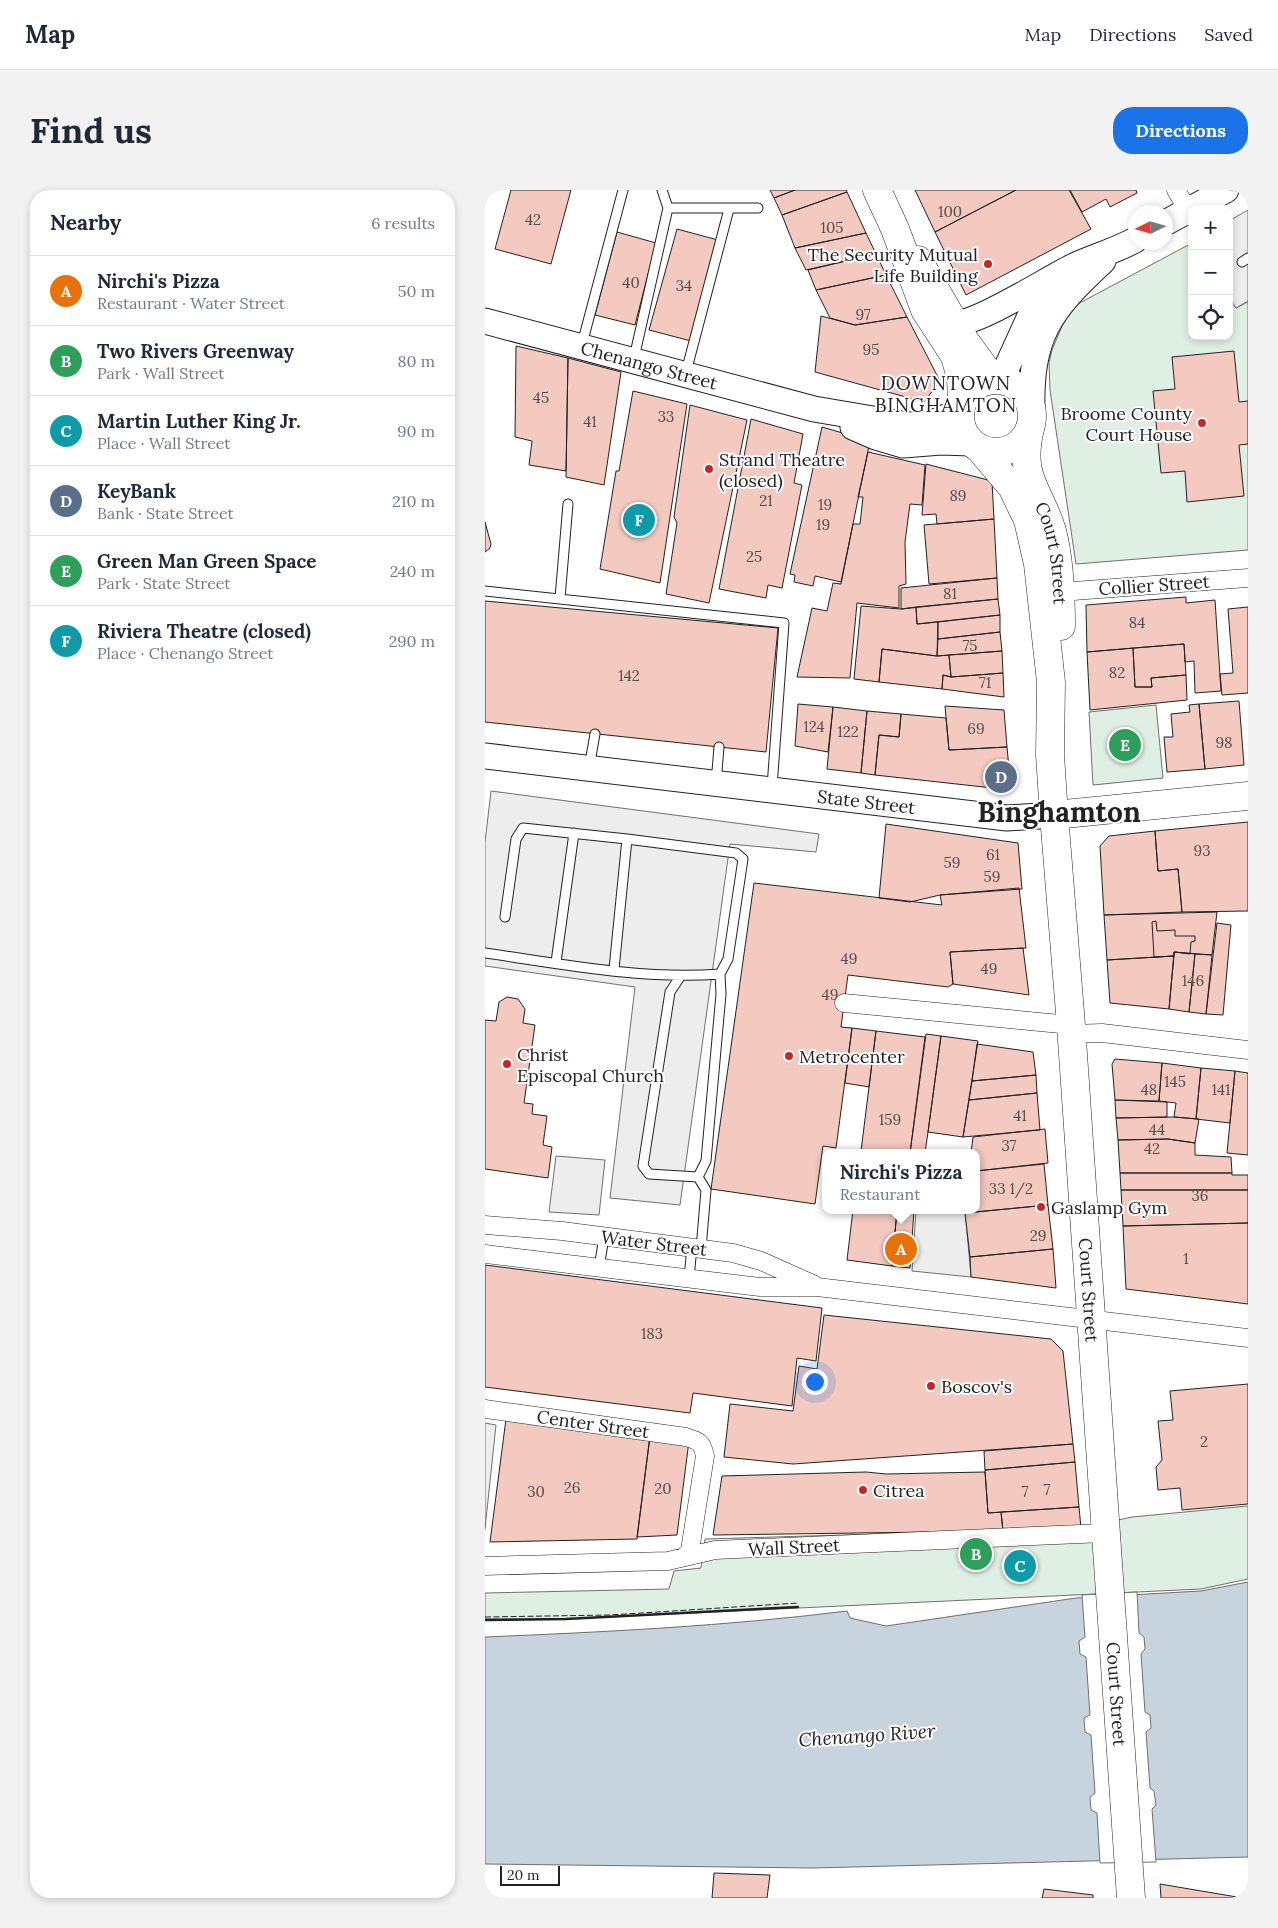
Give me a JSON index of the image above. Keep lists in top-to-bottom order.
{
  "streets": {
    "main road": ["Court Street", "State Street"],
    "street": [
      "Chenango Street",
      "Collier Street",
      "Water Street",
      "Center Street",
      "Wall Street"
    ]
  },
  "crossings": [
    ["Chenango Street", "Court Street"],
    ["Court Street", "Collier Street"],
    ["Court Street", "State Street"],
    ["Court Street", "Water Street"],
    ["Court Street", "Wall Street"],
    ["Center Street", "Wall Street"]
  ],
  "districts": ["DOWNTOWN BINGHAMTON", "Binghamton"],
  "water": ["Chenango River"],
  "places": [
    "The Security Mutual Life Building",
    "Broome County Court House",
    "Strand Theatre (closed)",
    "Metrocenter",
    "Christ Episcopal Church",
    "Gaslamp Gym",
    "Boscov's",
    "Citrea"
  ],
  "house_numbers": [
    "100",
    "42",
    "105",
    "40",
    "34",
    "97",
    "95",
    "45",
    "33",
    "41",
    "89",
    "21",
    "19",
    "19",
    "25",
    "81",
    "84",
    "75",
    "82",
    "142",
    "71",
    "124",
    "69",
    "122",
    "98",
    "93",
    "61",
    "59",
    "59",
    "49",
    "49",
    "146",
    "49",
    "145",
    "48",
    "141",
    "41",
    "159",
    "44",
    "37",
    "42",
    "33 1/2",
    "36",
    "29",
    "1",
    "183",
    "2",
    "26",
    "20",
    "7",
    "30",
    "7"
  ],
  "scale_bar": "20 m",
  "north": "left",
  "page": {
    "header": "Map",
    "nav": ["Map", "Directions", "Saved"],
    "buttons": "Directions",
    "title": "Find us",
    "heading": ["Nearby", "6 results"],
    "map_buttons": ["+", "−"],
    "list": [
      {
        "mark": "A",
        "name": "Nirchi's Pizza",
        "note": "Restaurant · Water Street",
        "value": "50 m"
      },
      {
        "mark": "B",
        "name": "Two Rivers Greenway",
        "note": "Park · Wall Street",
        "value": "80 m"
      },
      {
        "mark": "C",
        "name": "Martin Luther King Jr.",
        "note": "Place · Wall Street",
        "value": "90 m"
      },
      {
        "mark": "D",
        "name": "KeyBank",
        "note": "Bank · State Street",
        "value": "210 m"
      },
      {
        "mark": "E",
        "name": "Green Man Green Space",
        "note": "Park · State Street",
        "value": "240 m"
      },
      {
        "mark": "F",
        "name": "Riviera Theatre (closed)",
        "note": "Place · Chenango Street",
        "value": "290 m"
      }
    ],
    "pins": [
      "F",
      "E",
      "D",
      "A",
      "B",
      "C"
    ],
    "popup": ["Nirchi's Pizza", "Restaurant"],
    "scale": "20 m"
  }
}
